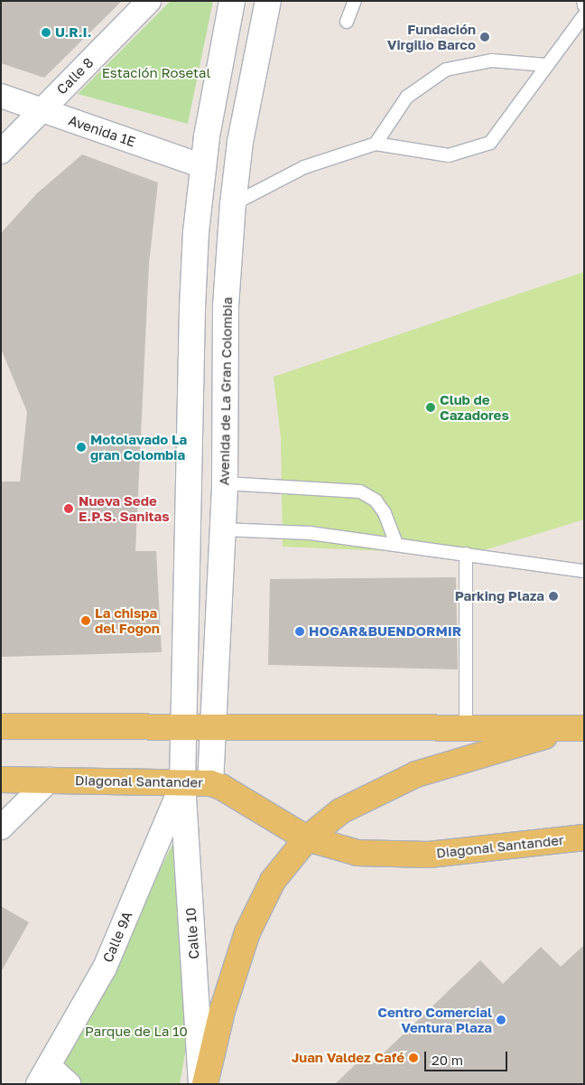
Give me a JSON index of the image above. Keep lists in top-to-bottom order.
{
  "streets": {
    "main road": ["Diagonal Santander"],
    "street": [
      "Calle 8",
      "Avenida 1E",
      "Avenida de La Gran Colombia",
      "Calle 10",
      "Calle 9A"
    ]
  },
  "crossings": [
    ["Calle 8", "Avenida 1E"],
    ["Avenida de La Gran Colombia", "Diagonal Santander"],
    ["Diagonal Santander", "Calle 10"],
    ["Diagonal Santander", "Calle 9A"],
    ["Calle 10", "Calle 9A"]
  ],
  "parks": ["Estación Rosetal", "Parque de La 10"],
  "places": [
    "U.R.I.",
    "Fundación Virgilio Barco",
    "Club de Cazadores",
    "Motolavado La gran Colombia",
    "Nueva Sede E.P.S. Sanitas",
    "Parking Plaza",
    "La chispa del Fogon",
    "HOGAR&BUENDORMIR",
    "Centro Comercial Ventura Plaza",
    "Juan Valdez Café"
  ],
  "scale_bar": "20 m"
}
